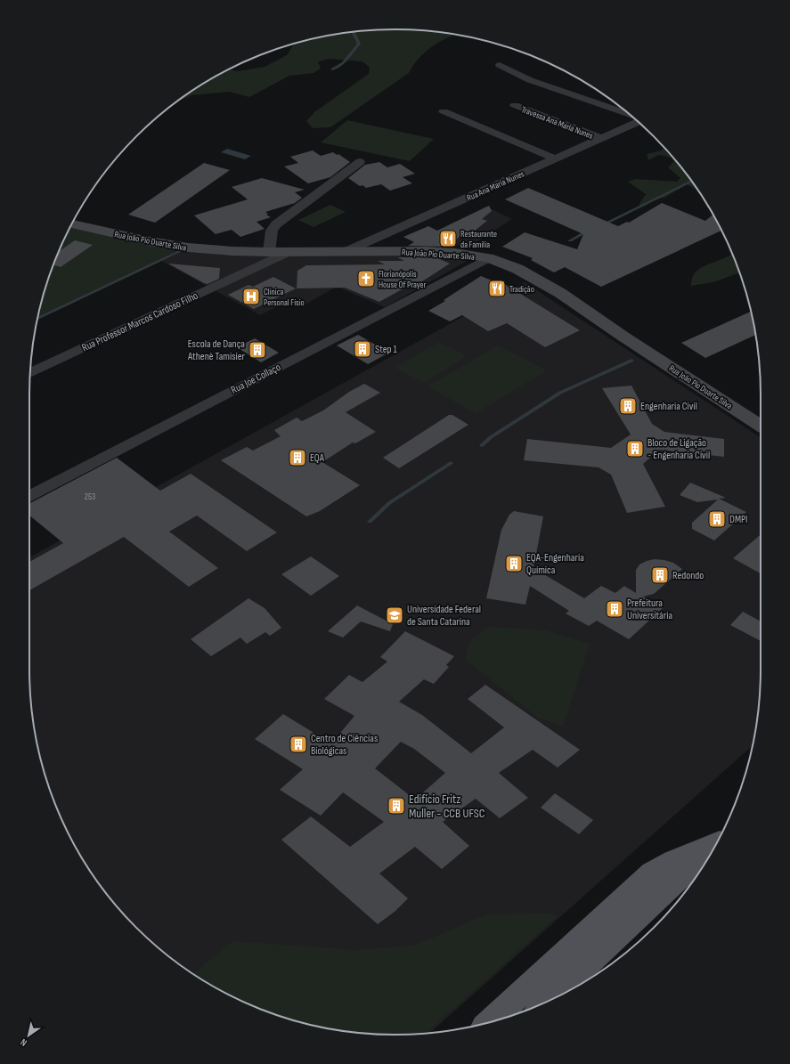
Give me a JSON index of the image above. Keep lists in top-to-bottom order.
{
  "streets": {
    "main road": ["Rua João Pio Duarte Silva"],
    "street": [
      "Travessa Ana Maria Nunes",
      "Rua Ana Maria Nunes",
      "Rua Professor Marcos Cardoso Filho",
      "Rua Joe Collaço"
    ]
  },
  "crossings": [
    ["Travessa Ana Maria Nunes", "Rua Ana Maria Nunes"],
    ["Rua Ana Maria Nunes", "Rua João Pio Duarte Silva"],
    ["Rua João Pio Duarte Silva", "Rua Professor Marcos Cardoso Filho"],
    ["Rua João Pio Duarte Silva", "Rua Joe Collaço"]
  ],
  "places": {
    "restaurant": ["Restaurante da Família", "Tradição"],
    "church": ["Florianópolis House Of Prayer"],
    "hospital": ["Clínica Personal Físio"],
    "building": [
      "Step 1",
      "Escola de Dança Athenè Tamisier",
      "Engenharia Civil",
      "Bloco de Ligação - Engenharia Civil",
      "EQA",
      "DMPI",
      "EQA-Engenharia Química",
      "Redondo",
      "Prefeitura Universitária",
      "Centro de Ciências Biológicas",
      "Edifício Fritz Muller - CCB UFSC"
    ],
    "school or university": ["Universidade Federal de Santa Catarina"]
  },
  "house_numbers": ["253"],
  "north": "bottom left"
}
